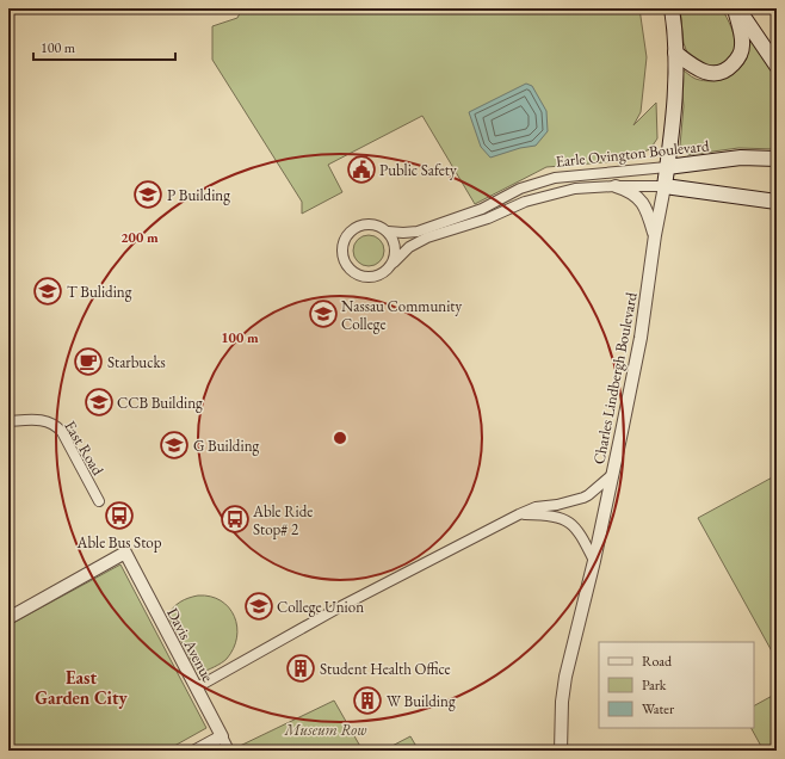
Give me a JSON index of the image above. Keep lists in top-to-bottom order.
{
  "streets": {
    "main road": ["Earle Ovington Boulevard", "Charles Lindbergh Boulevard"],
    "street": ["East Road", "Davis Avenue"]
  },
  "crossings": [
    ["Earle Ovington Boulevard", "Charles Lindbergh Boulevard"]
  ],
  "districts": ["East Garden City"],
  "parks": ["Museum Row"],
  "places": {
    "public building": ["Public Safety"],
    "school or university": [
      "P Building",
      "T Buliding",
      "Nassau Community College",
      "CCB Building",
      "G Building",
      "College Union"
    ],
    "cafe": ["Starbucks"],
    "bus stop": ["Able Bus Stop", "Able Ride Stop# 2"],
    "building": ["Student Health Office", "W Building"]
  },
  "legend": ["Road", "Park", "Water"],
  "scale_bar": "100 m",
  "rings": ["200 m", "100 m"]
}
